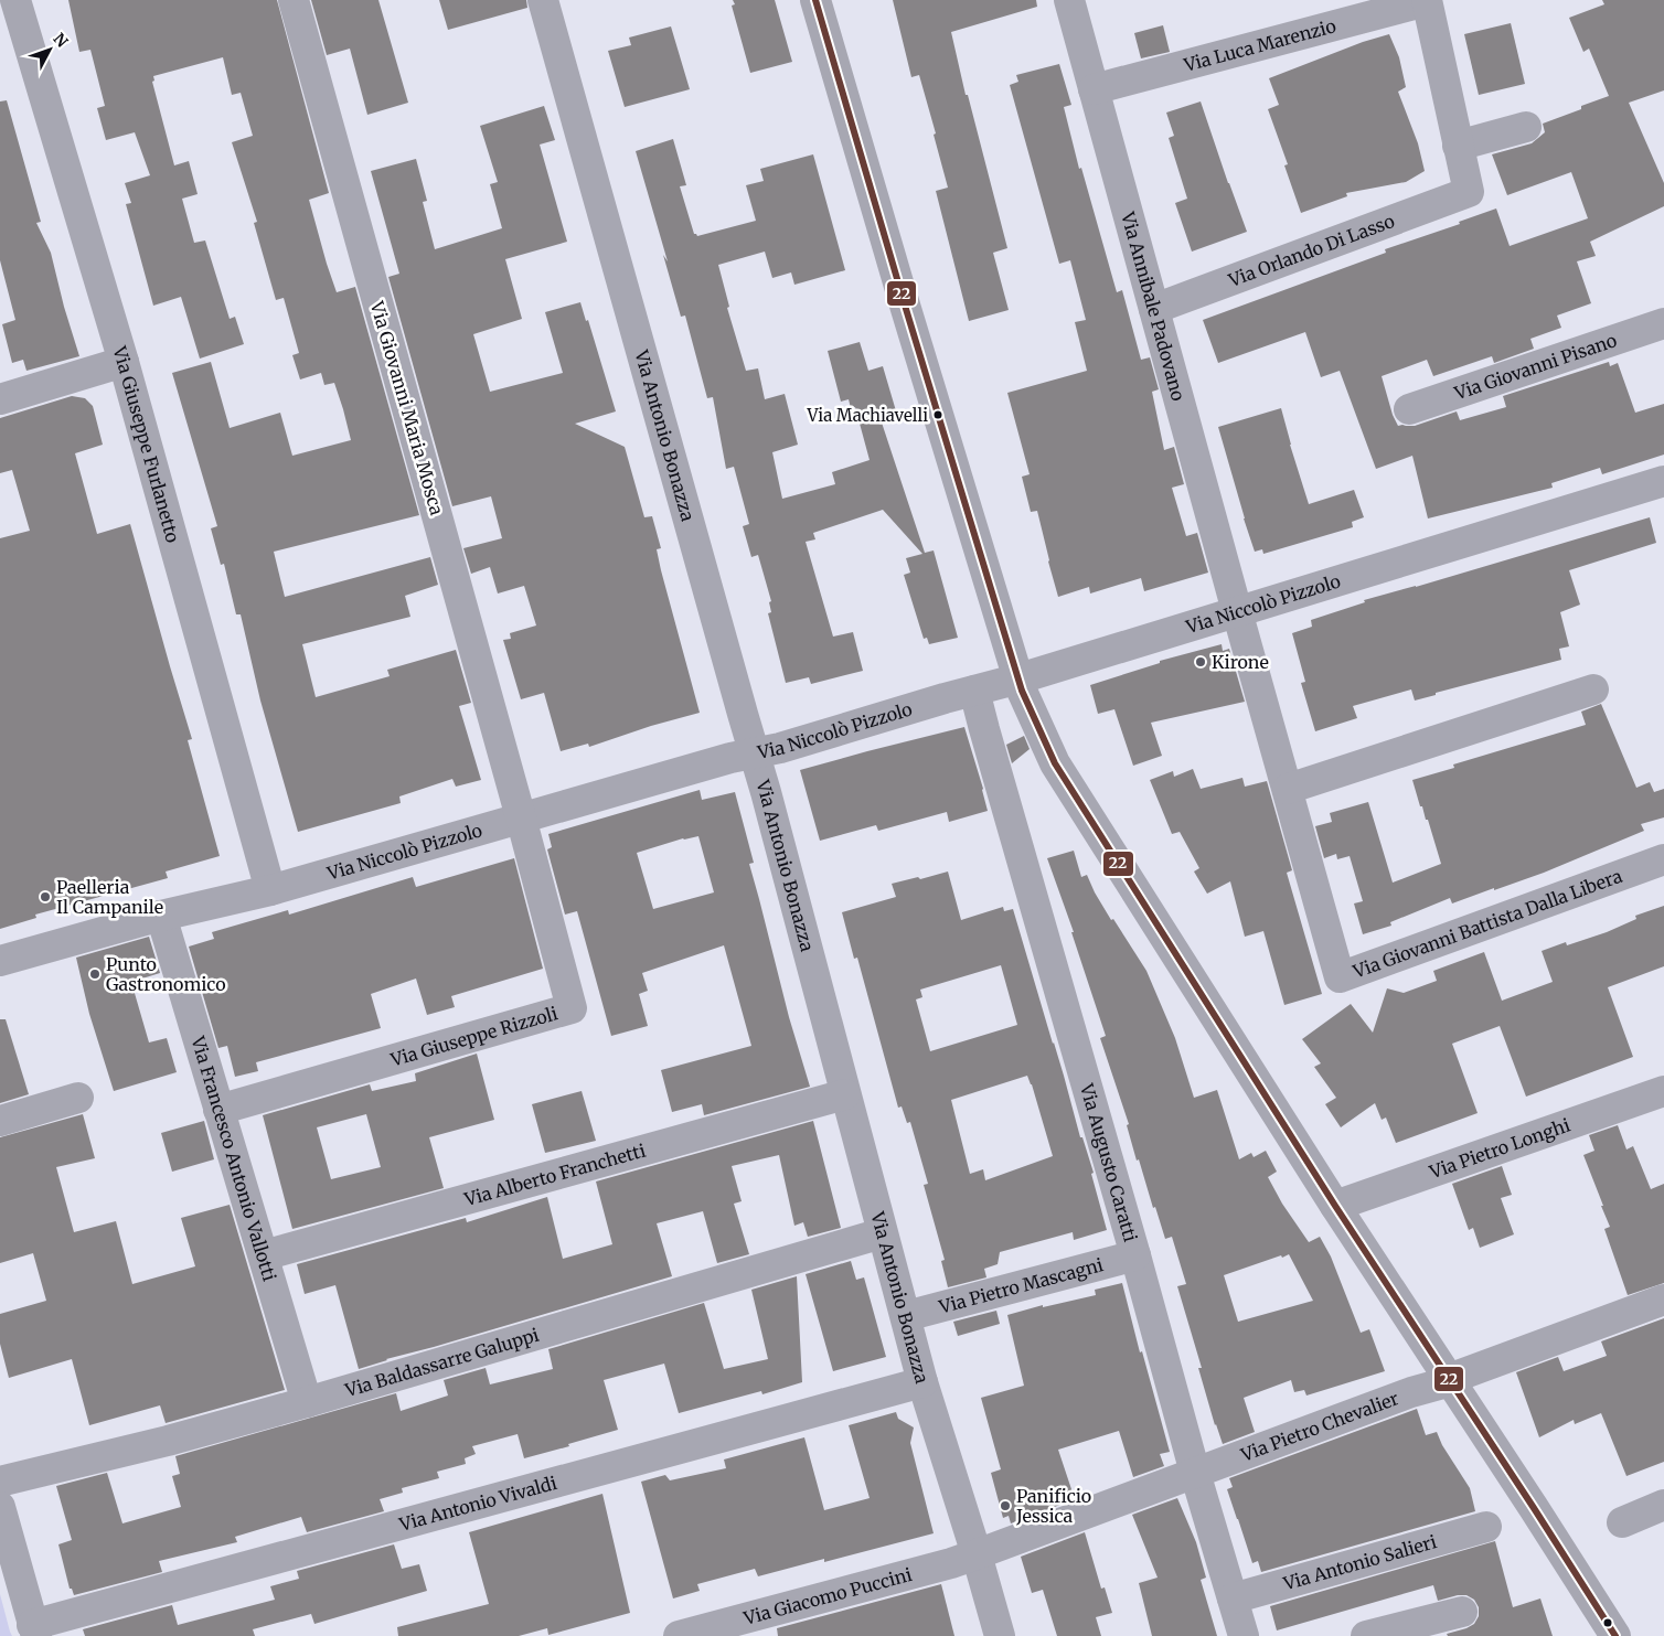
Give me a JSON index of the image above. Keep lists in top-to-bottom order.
{
  "streets": {
    "street": [
      "Via Luca Marenzio",
      "Via Orlando Di Lasso",
      "Via Annibale Padovano",
      "Via Giovanni Pisano",
      "Via Giovanni Maria Mosca",
      "Via Antonio Bonazza",
      "Via Giuseppe Furlanetto",
      "Via Niccolò Pizzolo",
      "Via Giovanni Battista Dalla Libera",
      "Via Giuseppe Rizzoli",
      "Via Pietro Longhi",
      "Via Francesco Antonio Vallotti",
      "Via Augusto Caratti",
      "Via Alberto Franchetti",
      "Via Pietro Mascagni",
      "Via Baldassarre Galuppi",
      "Via Pietro Chevalier",
      "Via Antonio Vivaldi",
      "Via Antonio Salieri",
      "Via Giacomo Puccini"
    ]
  },
  "crossings": [
    ["Via Luca Marenzio", "Via Annibale Padovano"],
    ["Via Orlando Di Lasso", "Via Annibale Padovano"],
    ["Via Annibale Padovano", "Via Niccolò Pizzolo"],
    ["Via Annibale Padovano", "Via Giovanni Battista Dalla Libera"],
    ["Via Giovanni Maria Mosca", "Via Niccolò Pizzolo"],
    ["Via Giovanni Maria Mosca", "Via Giuseppe Rizzoli"],
    ["Via Antonio Bonazza", "Via Niccolò Pizzolo"],
    ["Via Antonio Bonazza", "Via Alberto Franchetti"],
    ["Via Antonio Bonazza", "Via Pietro Mascagni"],
    ["Via Antonio Bonazza", "Via Baldassarre Galuppi"],
    ["Via Antonio Bonazza", "Via Pietro Chevalier"],
    ["Via Antonio Bonazza", "Via Antonio Vivaldi"],
    ["Via Antonio Bonazza", "Via Giacomo Puccini"],
    ["Via Giuseppe Furlanetto", "Via Niccolò Pizzolo"],
    ["Via Niccolò Pizzolo", "Via Giovanni Battista Dalla Libera"],
    ["Via Niccolò Pizzolo", "Via Giuseppe Rizzoli"],
    ["Via Niccolò Pizzolo", "Via Francesco Antonio Vallotti"],
    ["Via Niccolò Pizzolo", "Via Augusto Caratti"],
    ["Via Giuseppe Rizzoli", "Via Francesco Antonio Vallotti"],
    ["Via Francesco Antonio Vallotti", "Via Alberto Franchetti"],
    ["Via Francesco Antonio Vallotti", "Via Baldassarre Galuppi"],
    ["Via Augusto Caratti", "Via Pietro Mascagni"],
    ["Via Augusto Caratti", "Via Pietro Chevalier"],
    ["Via Augusto Caratti", "Via Antonio Salieri"],
    ["Via Pietro Chevalier", "Via Giacomo Puccini"]
  ],
  "places": [
    "Via Machiavelli",
    "Kirone",
    "Paelleria Il Campanile",
    "Punto Gastronomico",
    "Panificio Jessica"
  ],
  "lines": ["transit line 22"],
  "north": "top right"
}
